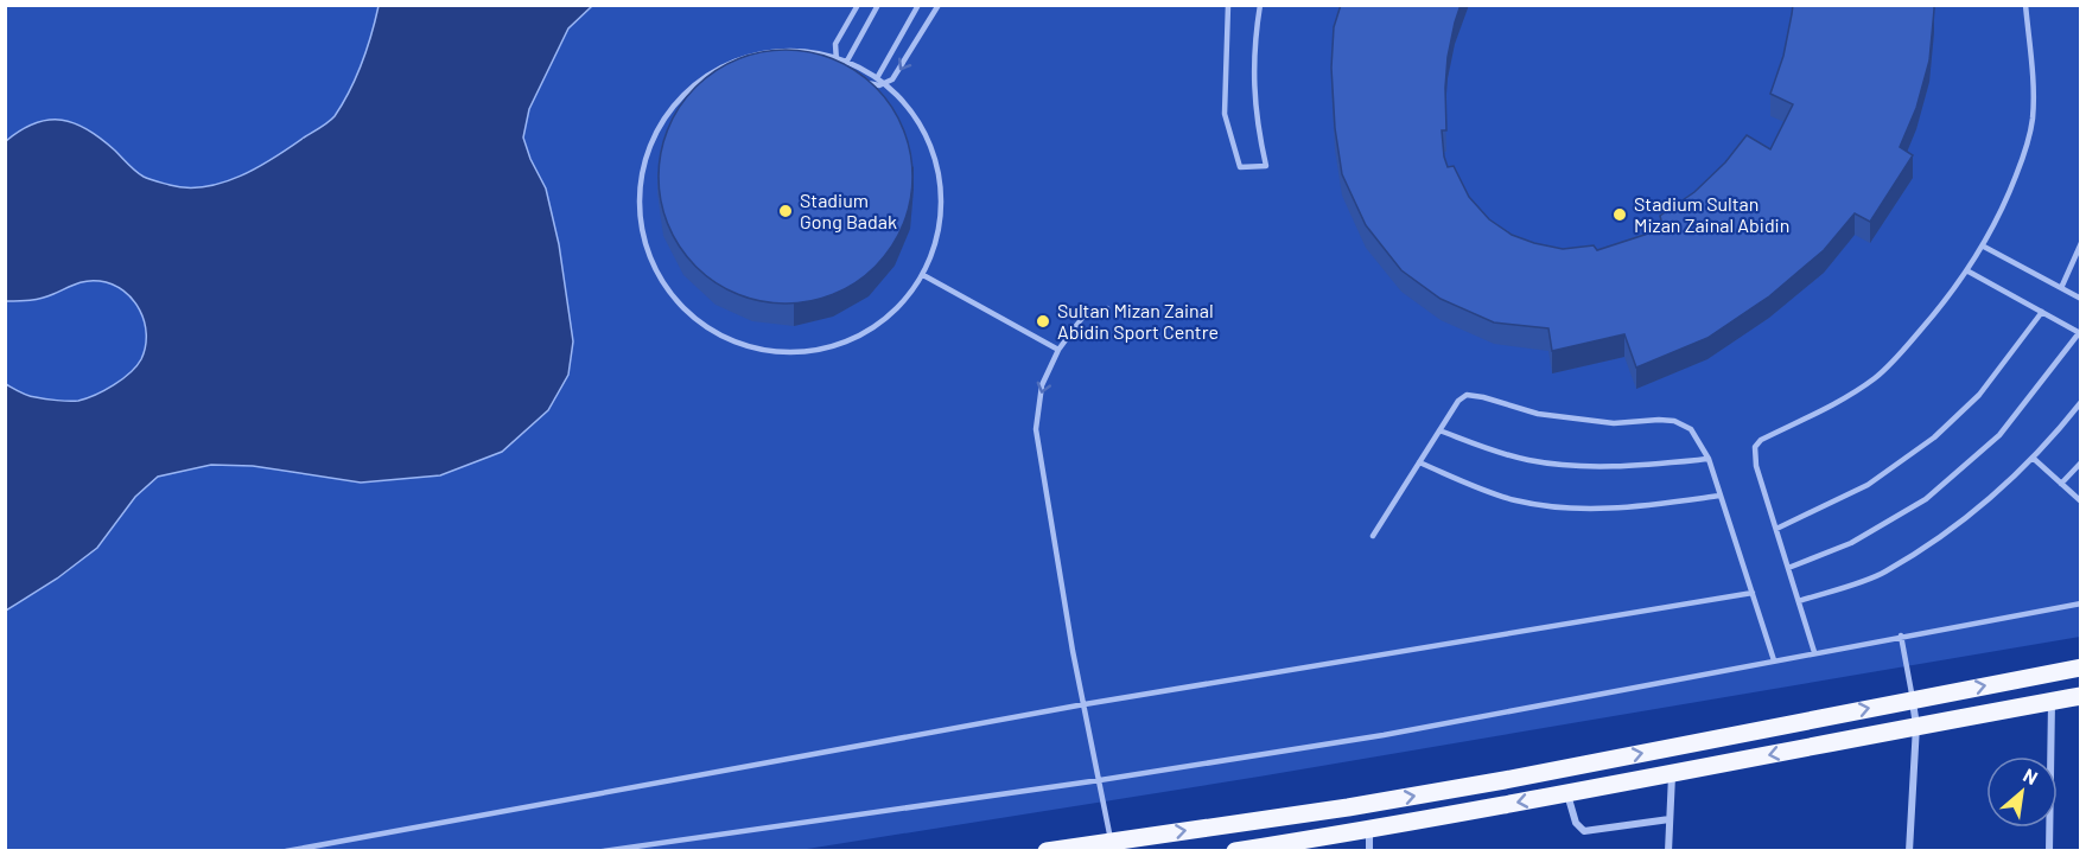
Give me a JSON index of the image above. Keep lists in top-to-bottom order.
{
  "places": ["Stadium Gong Badak", "Stadium Sultan Mizan Zainal Abidin", "Sultan Mizan Zainal Abidin Sport Centre"],
  "north": "top right"
}
